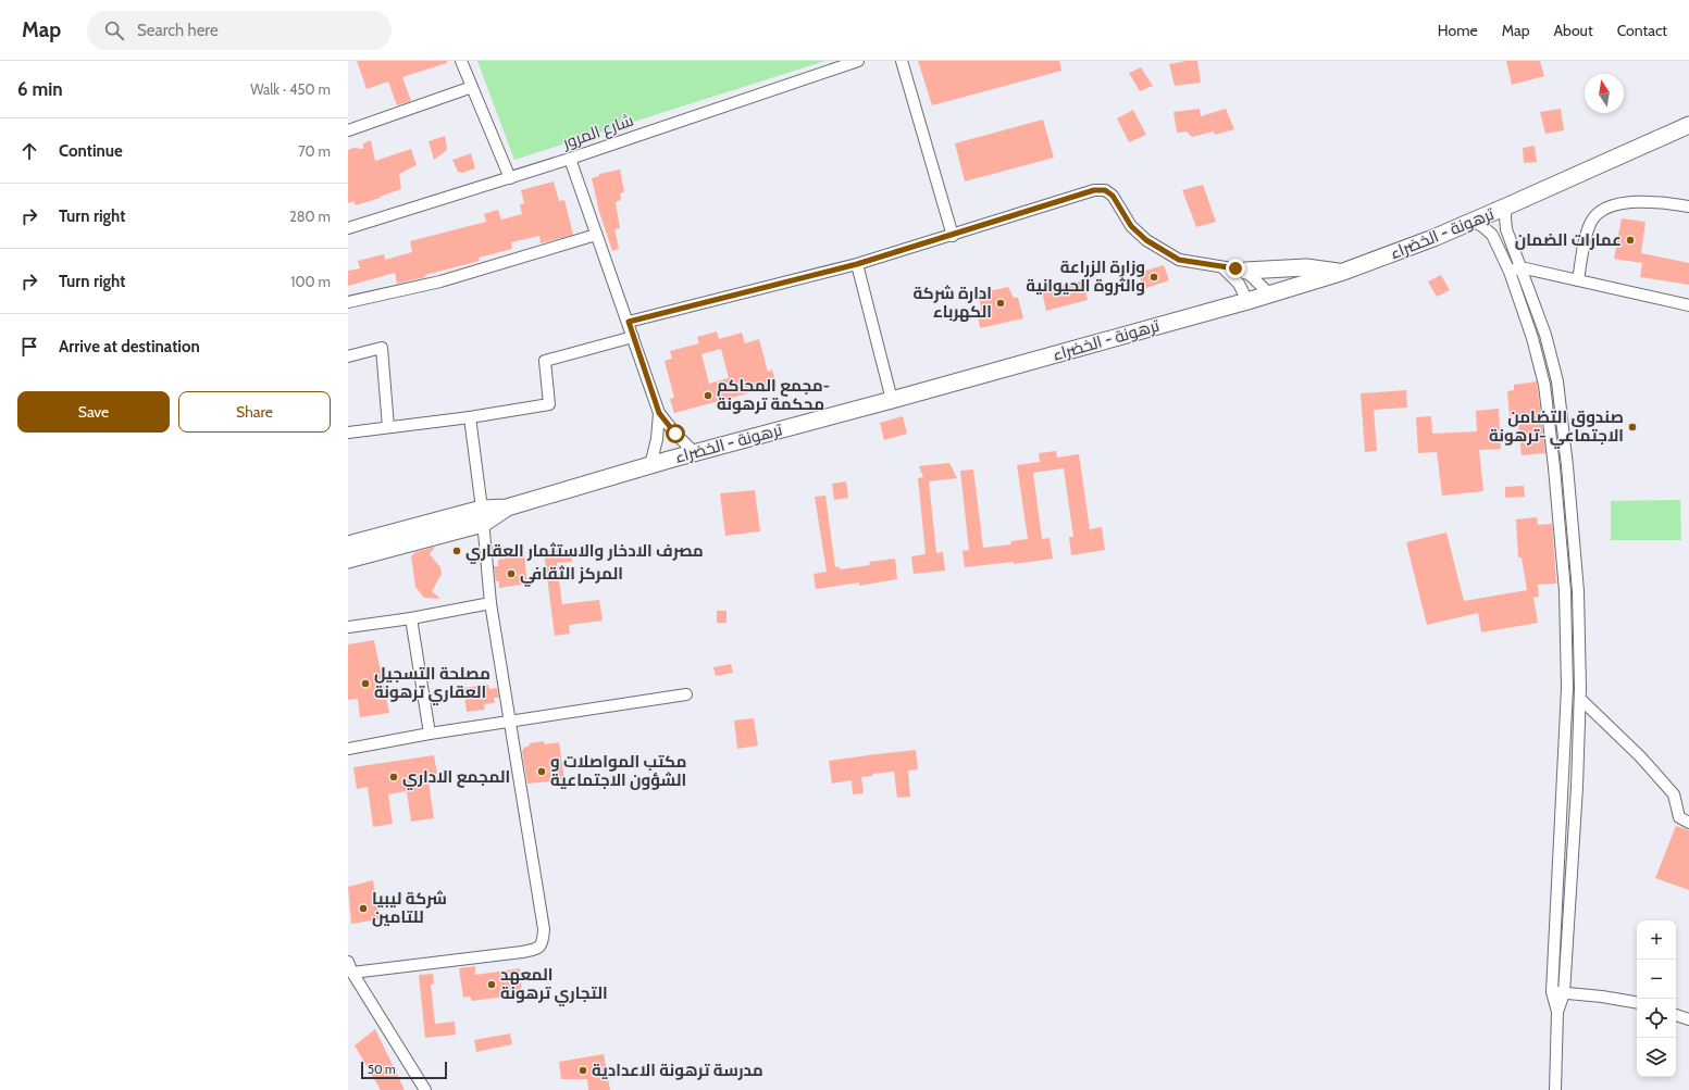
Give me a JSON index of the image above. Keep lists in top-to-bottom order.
{
  "streets": {
    "highway": ["ترهونة - الخضراء"],
    "street": ["شارع المرور"]
  },
  "places": [
    "عمارات الضمان",
    "وزارة الزراعة والثروة الحيوانية",
    "ادارة شركة الكهرباء",
    "مجمع المحاكم- محكمة ترهونة",
    "صندوق التضامن الاجتماعي -ترهونة",
    "مصرف الادخار والاستثمار العقاري",
    "المركز الثقافي",
    "مصلحة التسجيل العقاري ترهونة",
    "مكتب المواصلات و الشؤون الاجتماعية",
    "المجمع الاداري",
    "شركة ليبيا للتامين",
    "المعهد التجاري ترهونة",
    "مدرسة ترهونة الاعدادية"
  ],
  "scale_bar": "50 m",
  "north": "top",
  "page": {
    "header": "Map",
    "search": "Search here",
    "nav": [
      "Home",
      "Map",
      "About",
      "Contact"
    ],
    "heading": ["6 min", "Walk · 450 m"],
    "list": [
      ["Continue", "70 m"],
      ["Turn right", "280 m"],
      ["Turn right", "100 m"],
      "Arrive at destination"
    ],
    "buttons": ["Save", "Share"],
    "map_buttons": ["+", "−"],
    "scale": "50 m"
  }
}
